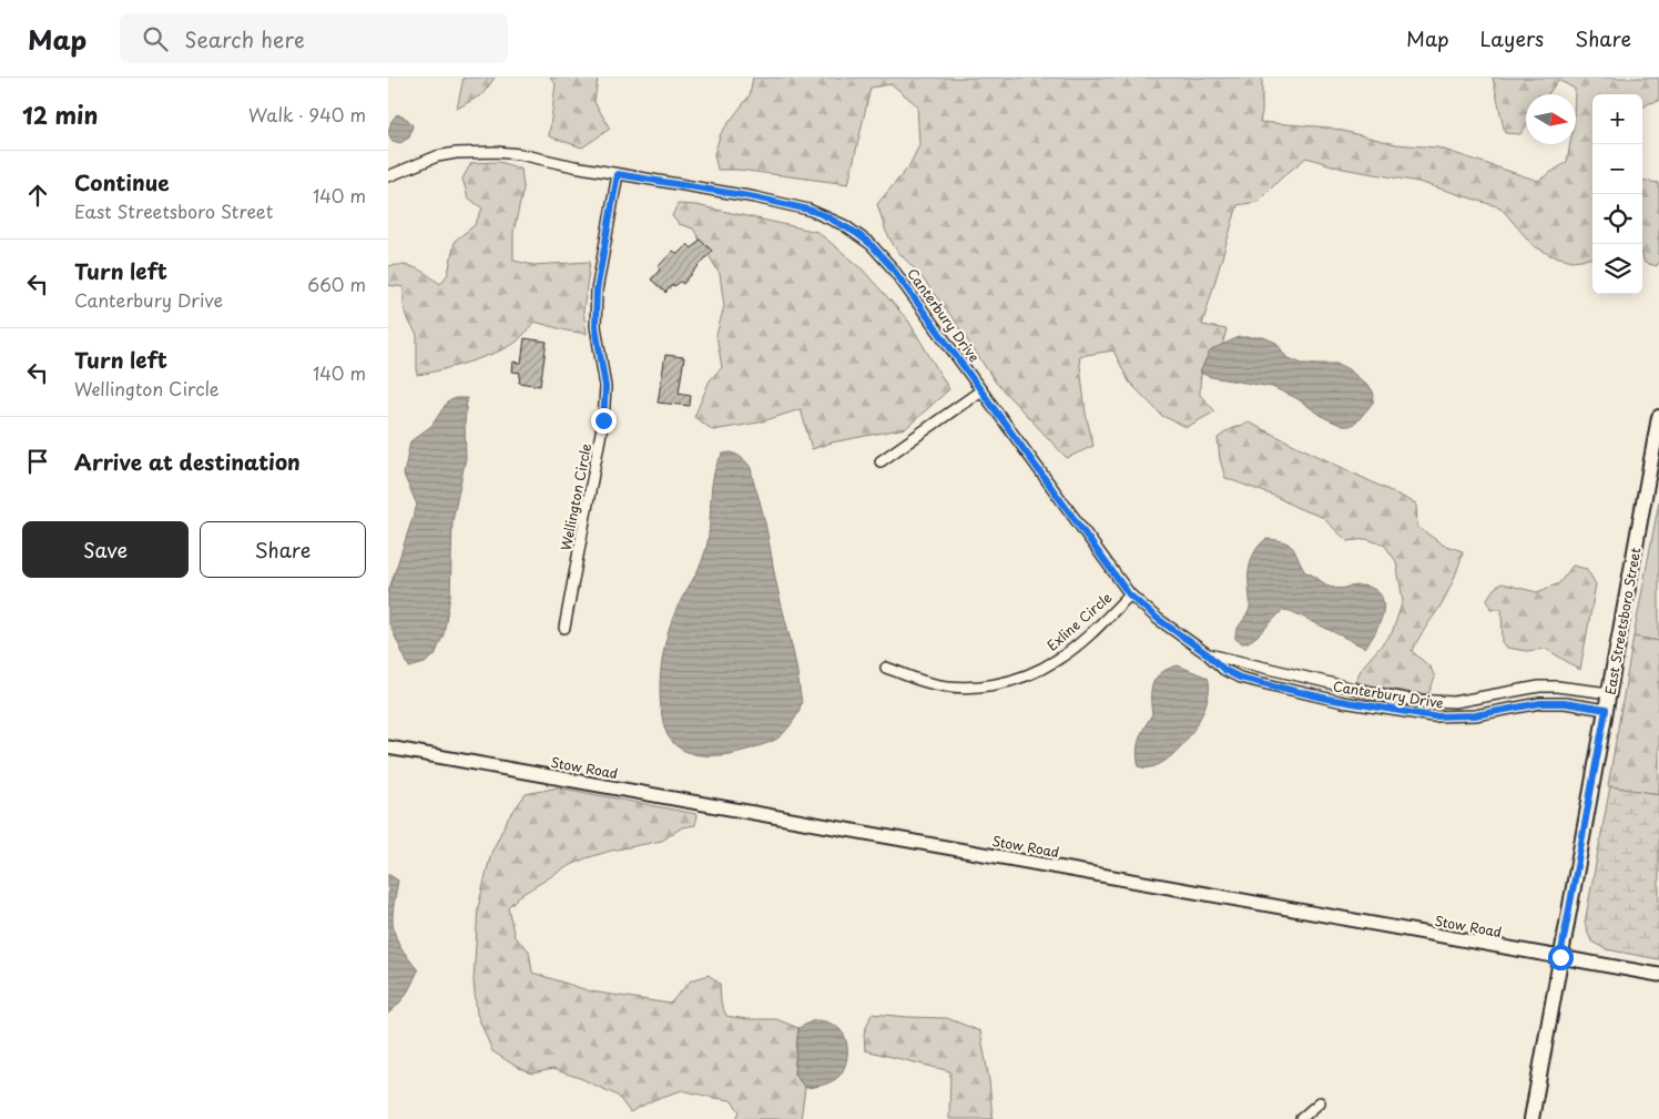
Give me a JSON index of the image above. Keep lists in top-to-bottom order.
{
  "streets": {
    "main road": ["East Streetsboro Street"],
    "street": [
      "Canterbury Drive",
      "Wellington Circle",
      "Exline Circle",
      "Stow Road"
    ]
  },
  "crossings": [
    ["Canterbury Drive", "Wellington Circle"],
    ["Canterbury Drive", "Exline Circle"],
    ["Canterbury Drive", "East Streetsboro Street"],
    ["East Streetsboro Street", "Stow Road"]
  ],
  "north": "right",
  "page": {
    "header": "Map",
    "search": "Search here",
    "nav": ["Map", "Layers", "Share"],
    "heading": ["12 min", "Walk · 940 m"],
    "map_buttons": ["+", "−"],
    "list": [
      ["Continue", "East Streetsboro Street", "140 m"],
      ["Turn left", "Canterbury Drive", "660 m"],
      ["Turn left", "Wellington Circle", "140 m"],
      "Arrive at destination"
    ],
    "buttons": ["Save", "Share"]
  }
}
